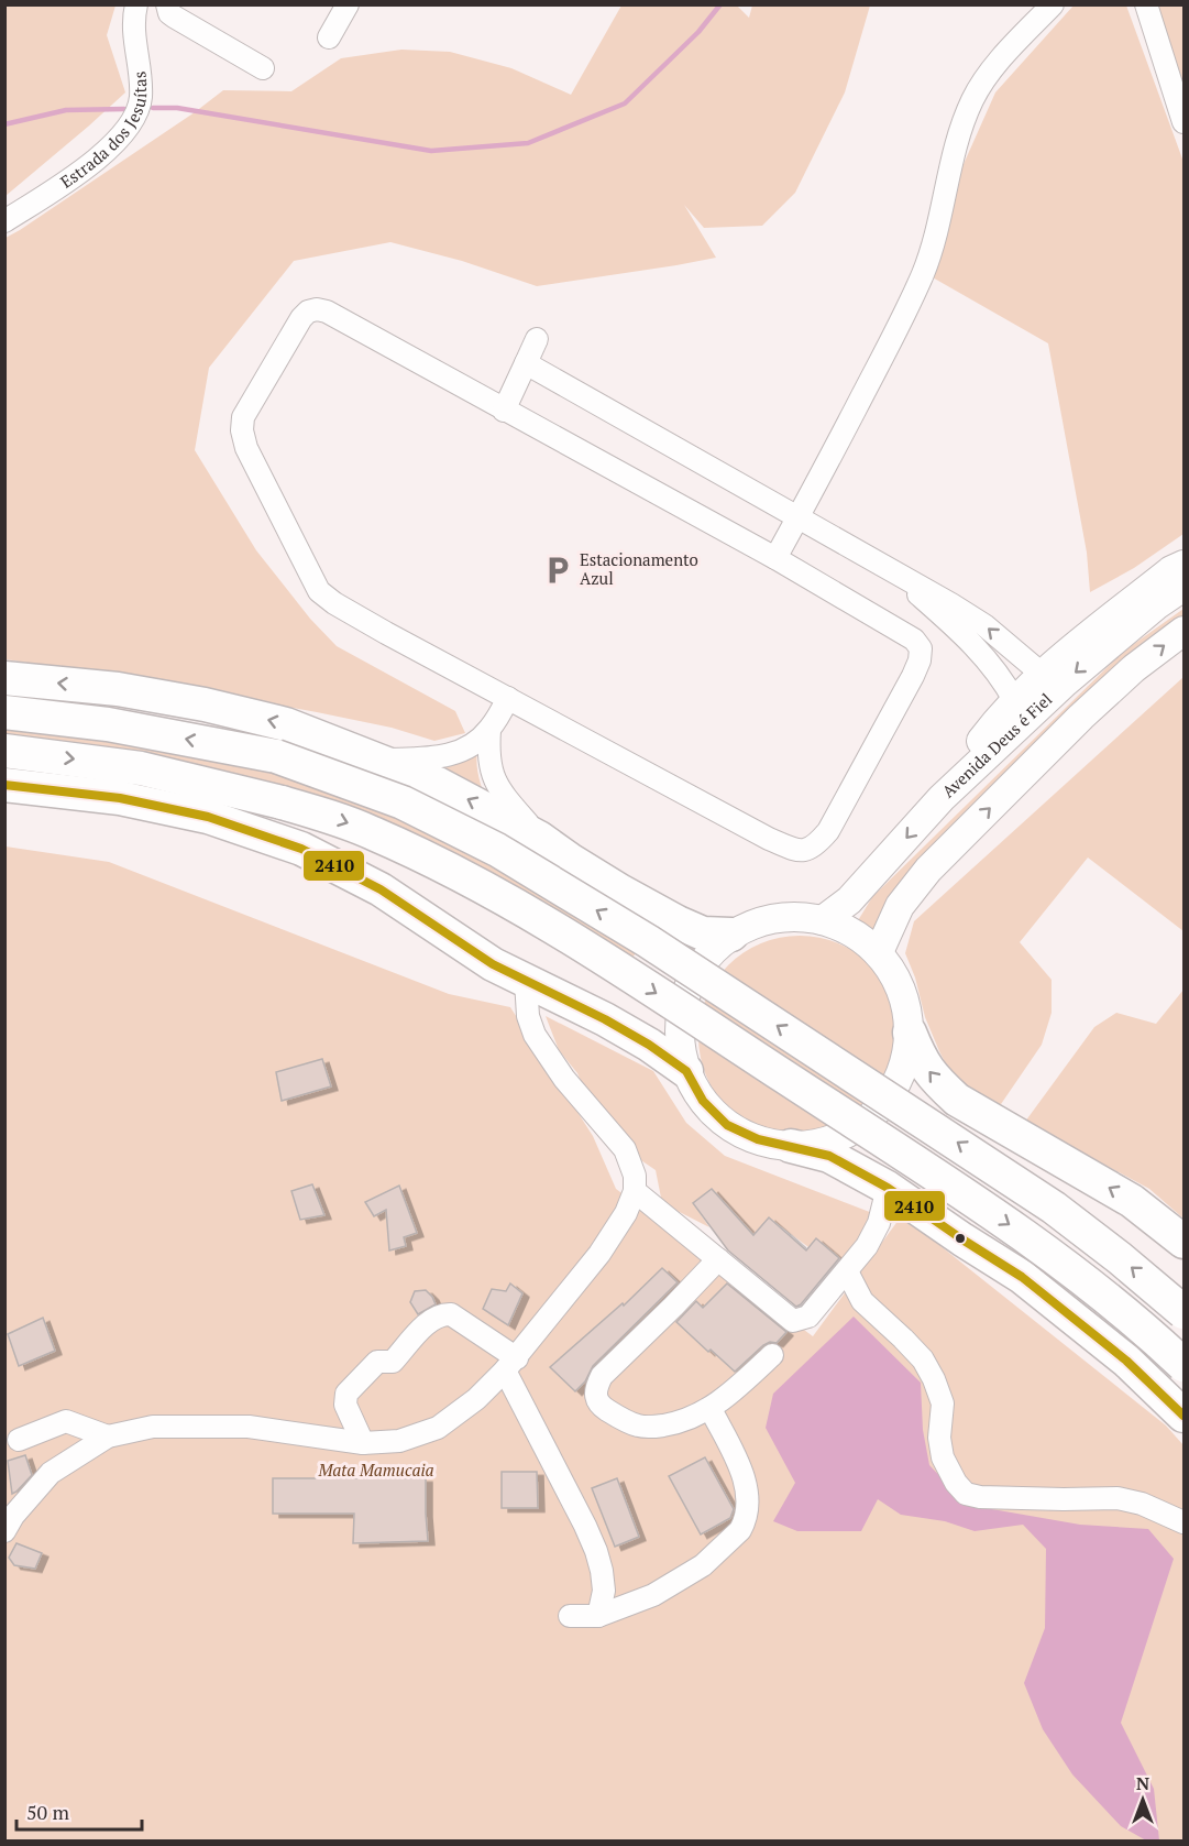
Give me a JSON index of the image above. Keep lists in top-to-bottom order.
{
  "streets": {
    "main road": ["Avenida Deus é Fiel"],
    "street": ["Estrada dos Jesuítas"]
  },
  "parks": ["Mata Mamucaia"],
  "places": {
    "parking": ["Estacionamento Azul"]
  },
  "lines": ["transit line 2410"],
  "scale_bar": "50 m",
  "north": "top"
}
